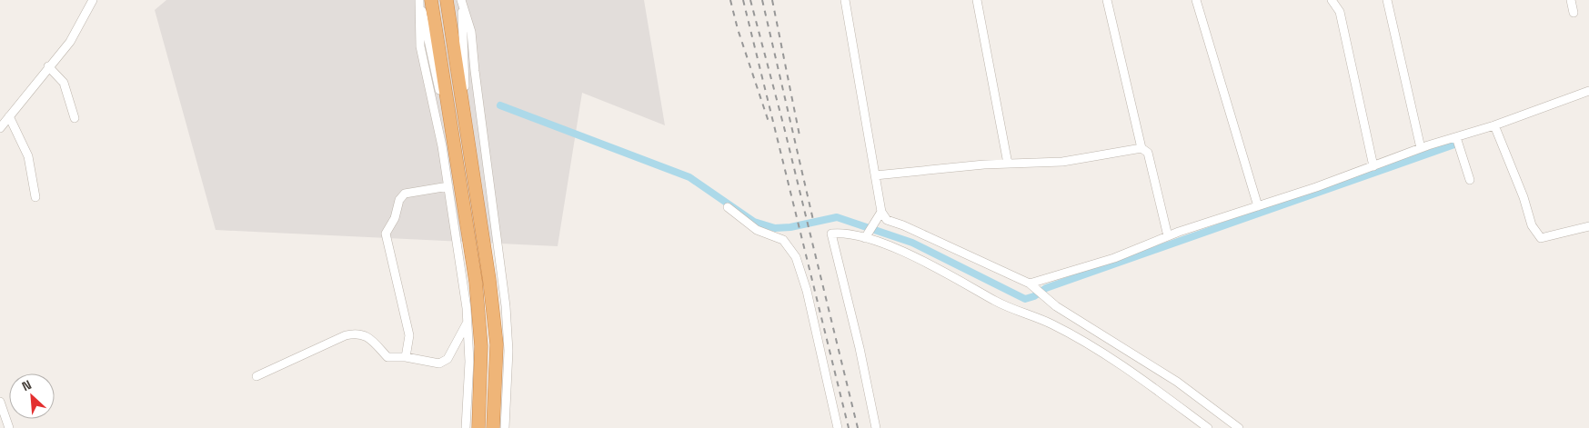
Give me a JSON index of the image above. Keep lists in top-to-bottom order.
{
  "north": "top left"
}
